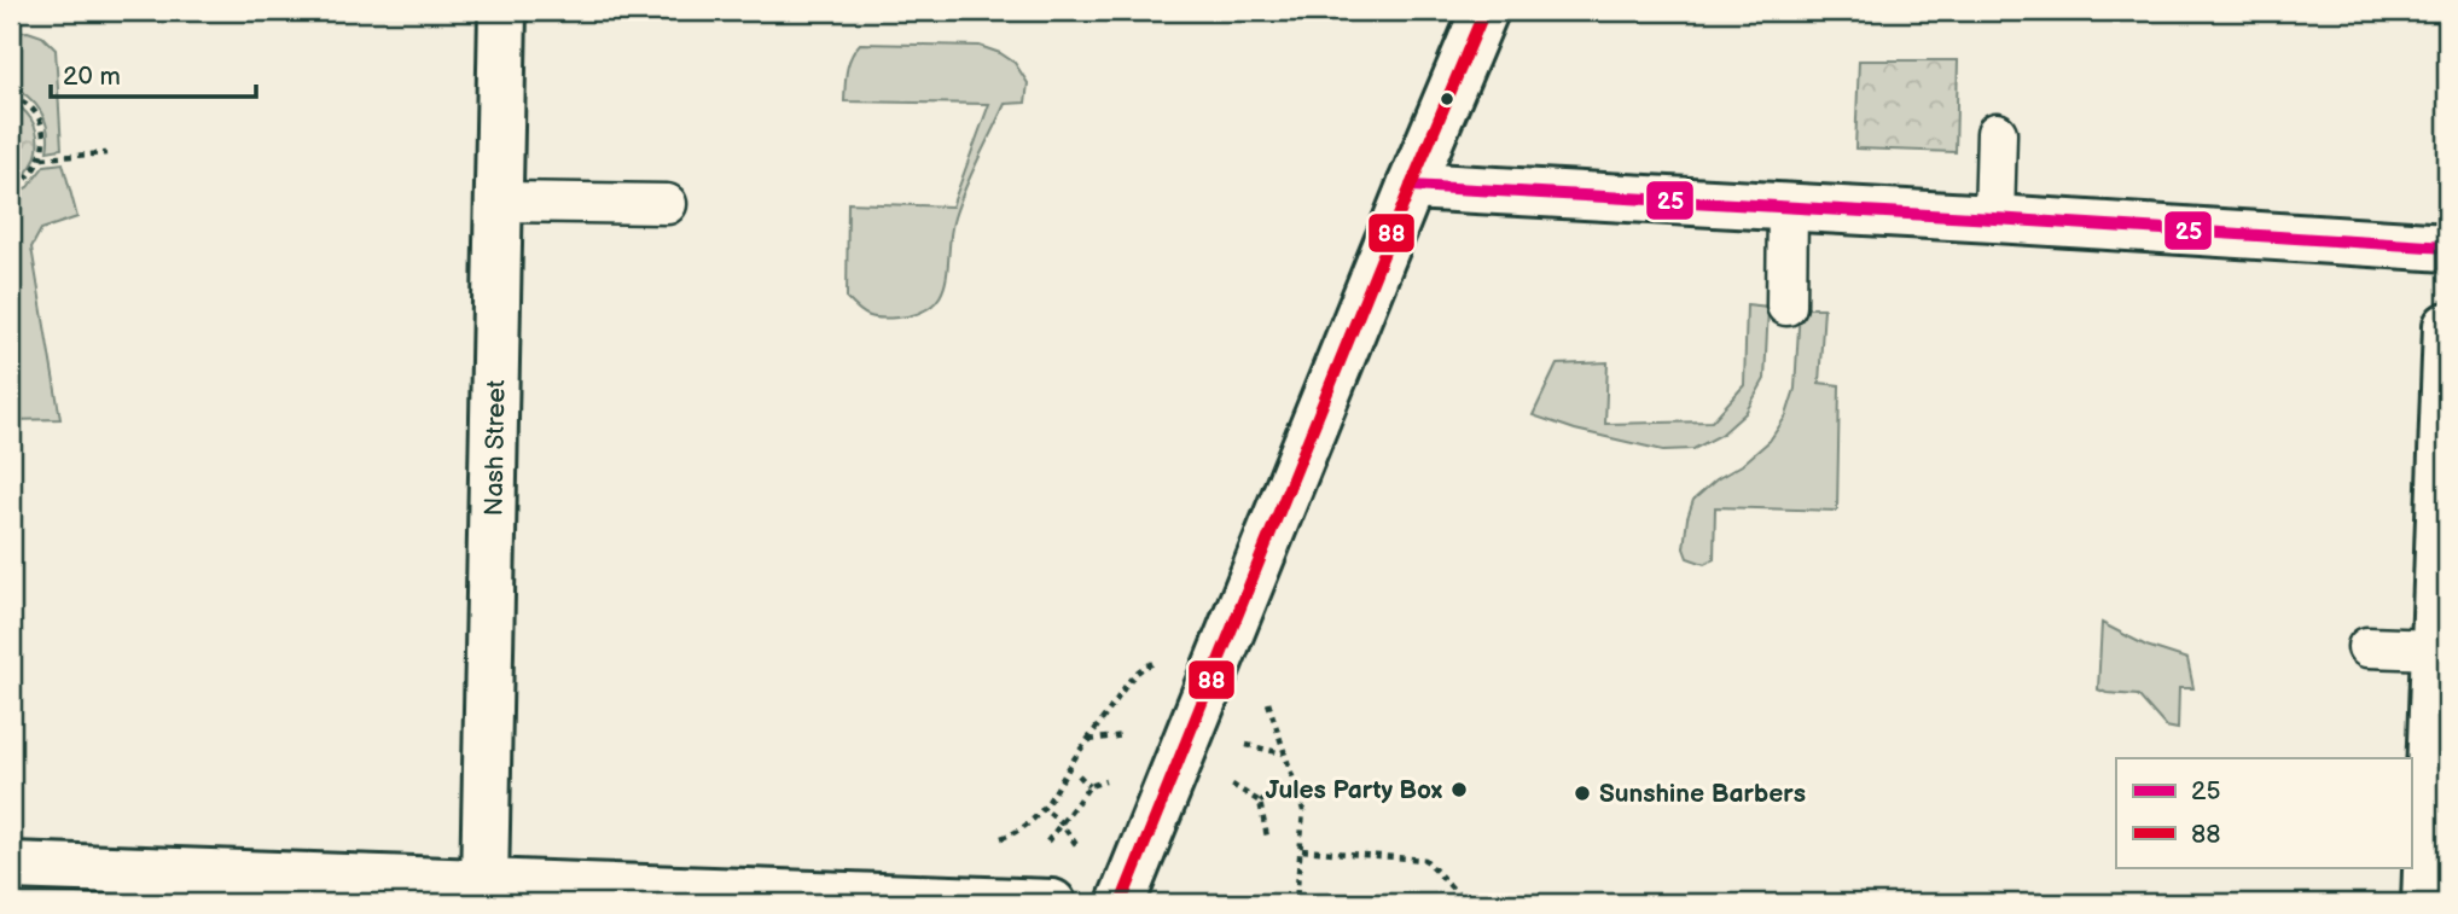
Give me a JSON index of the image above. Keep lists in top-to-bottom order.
{
  "streets": {
    "street": ["Nash Street"]
  },
  "places": ["Jules Party Box", "Sunshine Barbers"],
  "lines": ["transit line 88", "transit line 25"],
  "legend": ["25", "88"],
  "scale_bar": "20 m"
}
